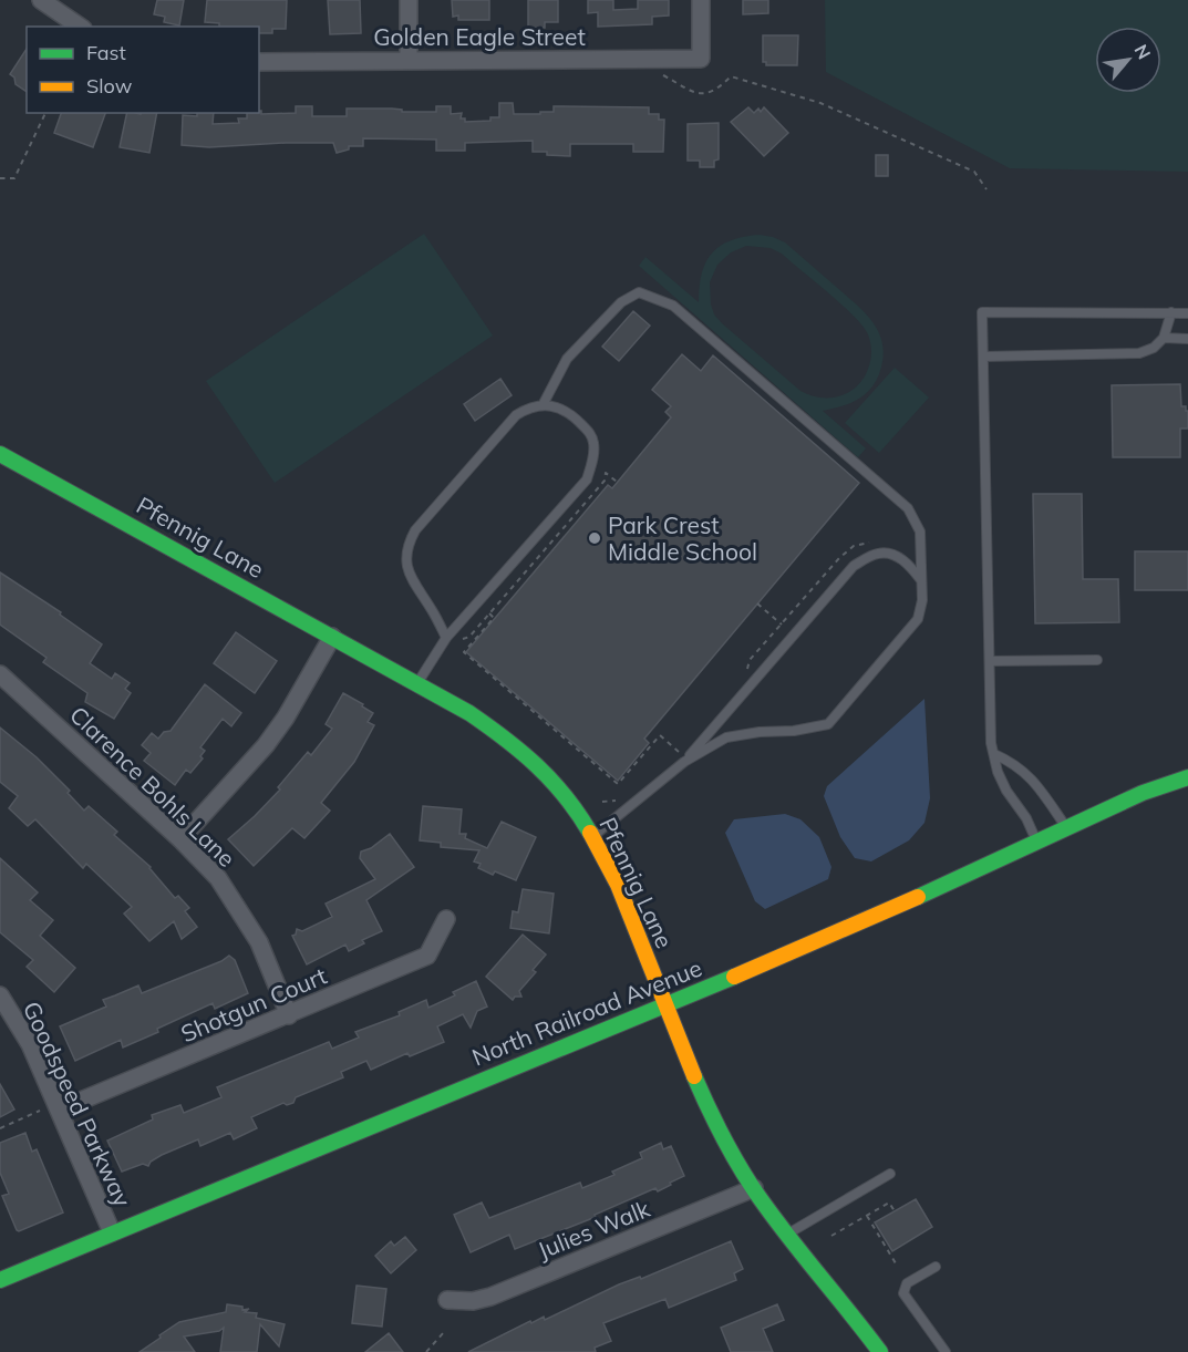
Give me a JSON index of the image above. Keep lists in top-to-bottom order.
{
  "streets": {
    "street": [
      "Golden Eagle Street",
      "Pfennig Lane",
      "Clarence Bohls Lane",
      "Shotgun Court",
      "North Railroad Avenue",
      "Goodspeed Parkway",
      "Julies Walk"
    ]
  },
  "crossings": [
    ["Pfennig Lane", "North Railroad Avenue"],
    ["Pfennig Lane", "Julies Walk"],
    ["Clarence Bohls Lane", "Shotgun Court"],
    ["Shotgun Court", "Goodspeed Parkway"],
    ["North Railroad Avenue", "Goodspeed Parkway"]
  ],
  "places": ["Park Crest Middle School"],
  "legend": ["Fast", "Slow"],
  "north": "top right"
}
